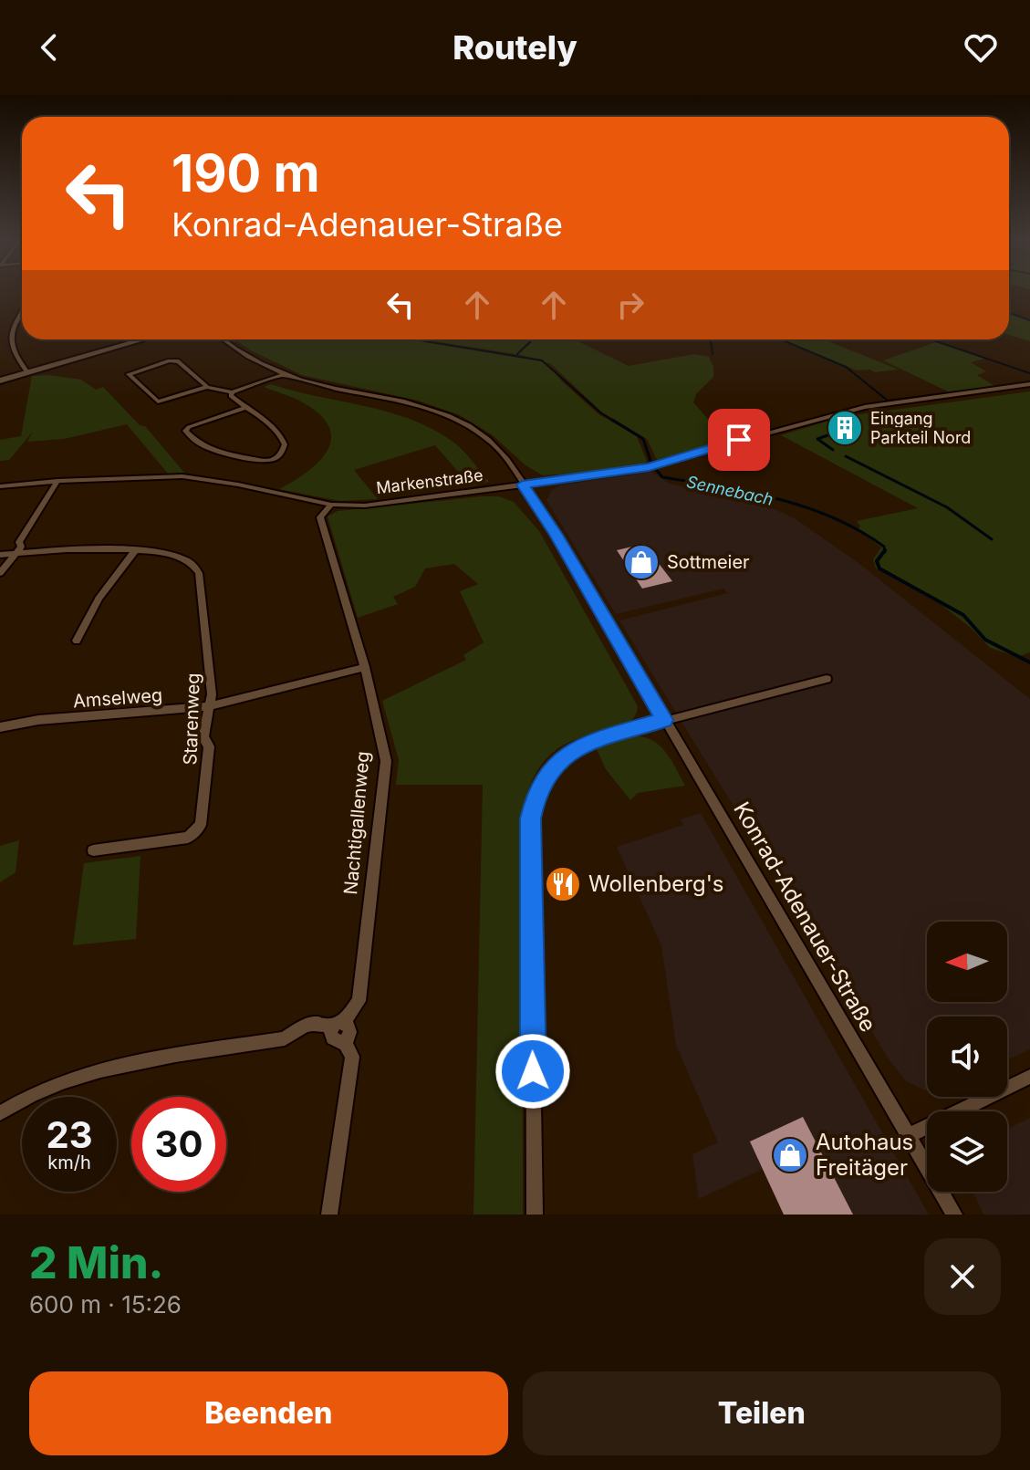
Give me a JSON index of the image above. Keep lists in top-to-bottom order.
{
  "streets": {
    "street": [
      "Markenstraße",
      "Amselweg",
      "Starenweg",
      "Nachtigallenweg",
      "Konrad-Adenauer-Straße"
    ]
  },
  "crossings": [
    ["Markenstraße", "Nachtigallenweg"],
    ["Markenstraße", "Konrad-Adenauer-Straße"],
    ["Amselweg", "Starenweg"],
    ["Amselweg", "Nachtigallenweg"]
  ],
  "water": ["Sennebach"],
  "places": {
    "building": ["Eingang Parkteil Nord"],
    "shop": ["Sottmeier", "Autohaus Freitäger"],
    "restaurant": ["Wollenberg's"]
  },
  "north": "left",
  "page": {
    "header": "Routely",
    "turn": ["190 m", "Konrad-Adenauer-Straße"],
    "speed": "23 km/h",
    "limit": "30",
    "heading": ["2 Min.", "600 m · 15:26"],
    "buttons": ["Beenden", "Teilen"]
  }
}
